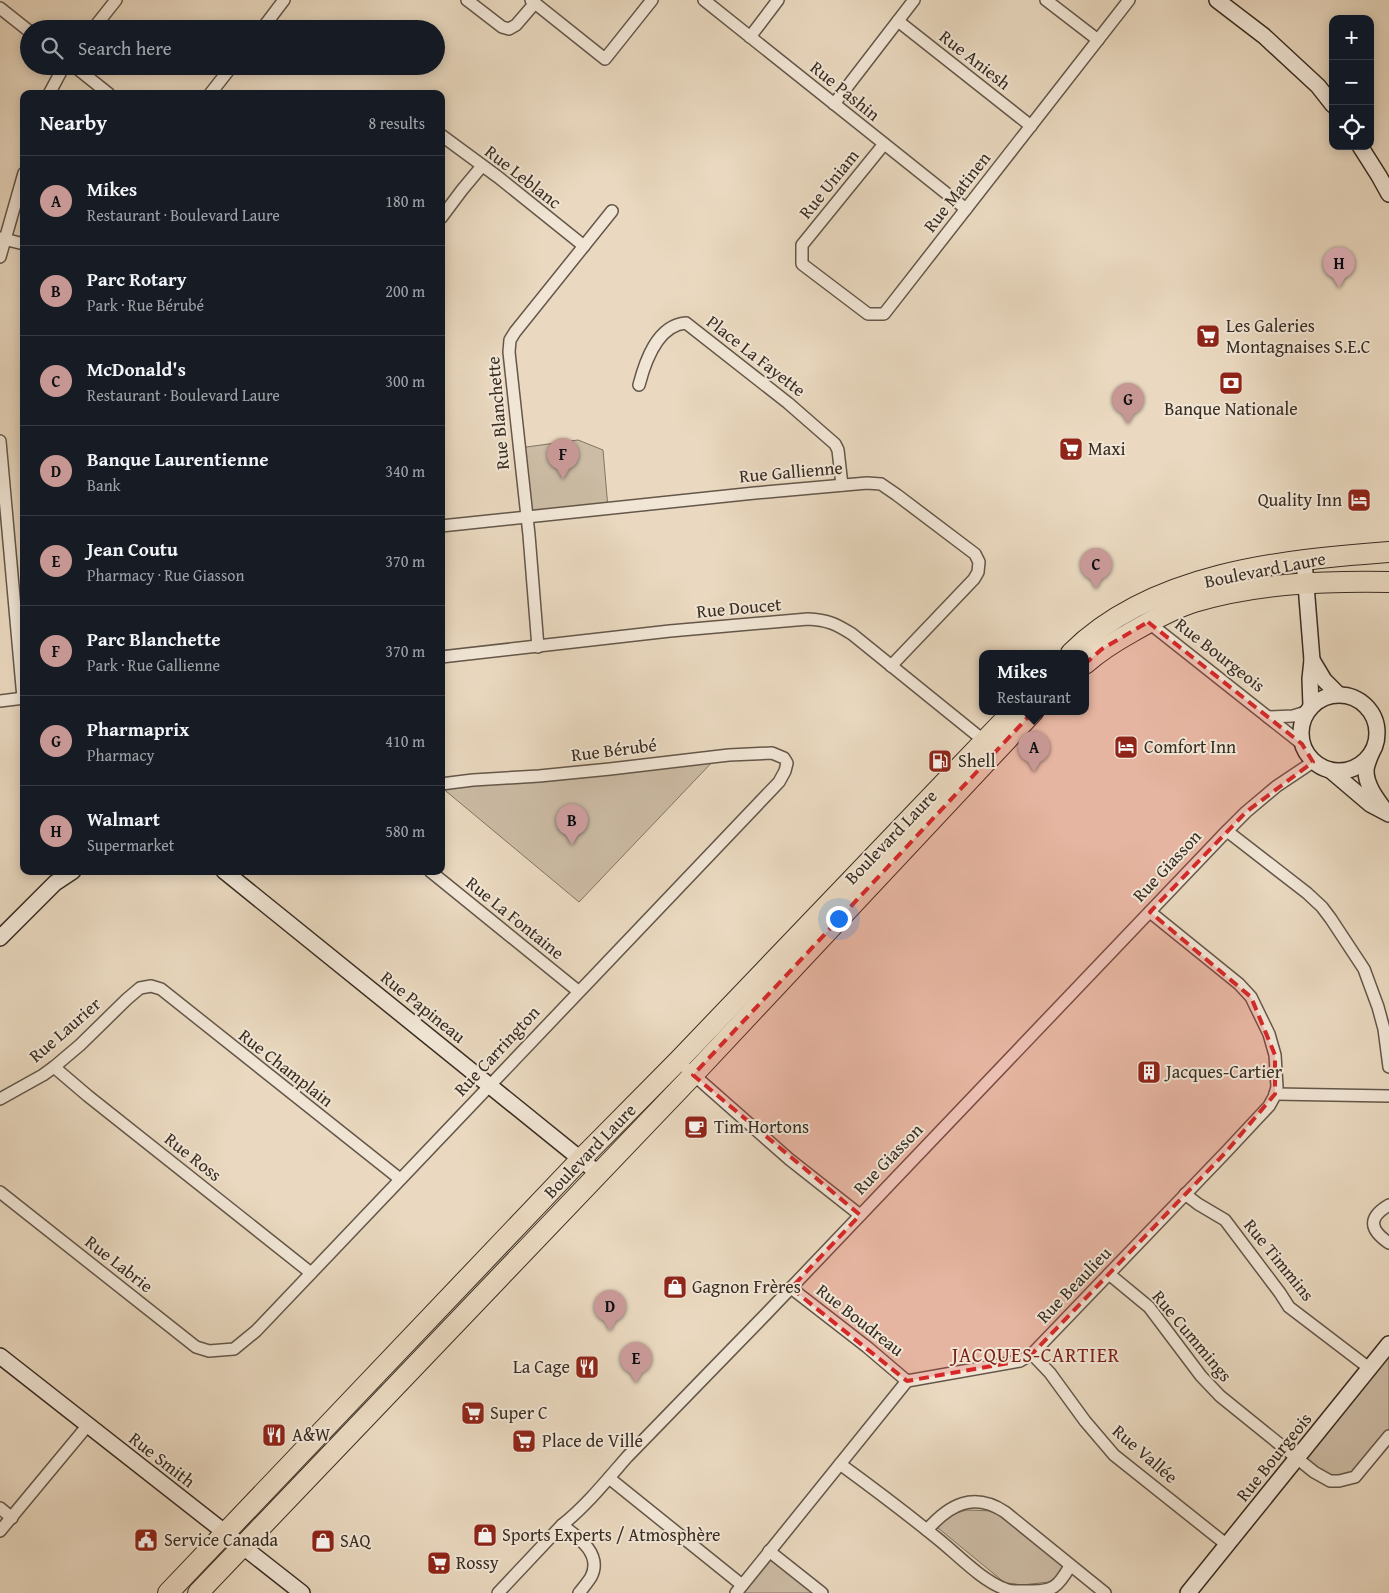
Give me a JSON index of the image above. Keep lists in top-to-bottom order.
{
  "streets": {
    "highway": ["Boulevard Laure"],
    "street": [
      "Rue Aniesh",
      "Rue Pashin",
      "Rue Leblanc",
      "Rue Uniam",
      "Rue Matinen",
      "Place La Fayette",
      "Rue Blanchette",
      "Rue Gallienne",
      "Rue Doucet",
      "Rue Bourgeois",
      "Rue Bérubé",
      "Rue Giasson",
      "Rue La Fontaine",
      "Rue Papineau",
      "Rue Laurier",
      "Rue Carrington",
      "Rue Champlain",
      "Rue Ross",
      "Rue Timmins",
      "Rue Labrie",
      "Rue Beaulieu",
      "Rue Boudreau",
      "Rue Cummings",
      "Rue Vallée",
      "Rue Smith"
    ]
  },
  "crossings": [
    ["Rue Aniesh", "Rue Matinen"],
    ["Rue Pashin", "Rue Uniam"],
    ["Rue Pashin", "Rue Matinen"],
    ["Rue Leblanc", "Rue Blanchette"],
    ["Rue Uniam", "Rue Matinen"],
    ["Place La Fayette", "Rue Gallienne"],
    ["Rue Blanchette", "Rue Gallienne"],
    ["Rue Blanchette", "Rue Doucet"],
    ["Rue Gallienne", "Rue Doucet"],
    ["Boulevard Laure", "Rue Doucet"],
    ["Boulevard Laure", "Rue Bourgeois"],
    ["Boulevard Laure", "Rue Papineau"],
    ["Boulevard Laure", "Rue Smith"],
    ["Rue Bourgeois", "Rue Giasson"],
    ["Rue Bourgeois", "Rue Timmins"],
    ["Rue Bourgeois", "Rue Cummings"],
    ["Rue Bourgeois", "Rue Vallée"],
    ["Rue Bérubé", "Rue Carrington"],
    ["Rue Giasson", "Rue Boudreau"],
    ["Rue La Fontaine", "Rue Carrington"],
    ["Rue Papineau", "Rue Carrington"],
    ["Rue Laurier", "Rue Champlain"],
    ["Rue Laurier", "Rue Ross"],
    ["Rue Carrington", "Rue Champlain"],
    ["Rue Carrington", "Rue Ross"],
    ["Rue Carrington", "Rue Labrie"],
    ["Rue Timmins", "Rue Beaulieu"],
    ["Rue Beaulieu", "Rue Boudreau"],
    ["Rue Beaulieu", "Rue Cummings"],
    ["Rue Beaulieu", "Rue Vallée"]
  ],
  "districts": ["JACQUES-CARTIER"],
  "places": {
    "supermarket": [
      "Les Galeries Montagnaises S.E.C",
      "Maxi",
      "Super C",
      "Place de Ville",
      "Rossy"
    ],
    "bank": ["Banque Nationale"],
    "hotel": ["Quality Inn", "Comfort Inn"],
    "fuel station": ["Shell"],
    "building": ["Jacques-Cartier"],
    "cafe": ["Tim Hortons"],
    "shop": ["Gagnon Frères", "Sports Experts / Atmosphère", "SAQ"],
    "restaurant": ["La Cage", "A&W"],
    "public building": ["Service Canada"]
  },
  "page": {
    "map_buttons": ["+", "−"],
    "search": "Search here",
    "heading": ["Nearby", "8 results"],
    "list": [
      {
        "mark": "A",
        "name": "Mikes",
        "note": "Restaurant · Boulevard Laure",
        "value": "180 m"
      },
      {
        "mark": "B",
        "name": "Parc Rotary",
        "note": "Park · Rue Bérubé",
        "value": "200 m"
      },
      {
        "mark": "C",
        "name": "McDonald's",
        "note": "Restaurant · Boulevard Laure",
        "value": "300 m"
      },
      {
        "mark": "D",
        "name": "Banque Laurentienne",
        "note": "Bank",
        "value": "340 m"
      },
      {
        "mark": "E",
        "name": "Jean Coutu",
        "note": "Pharmacy · Rue Giasson",
        "value": "370 m"
      },
      {
        "mark": "F",
        "name": "Parc Blanchette",
        "note": "Park · Rue Gallienne",
        "value": "370 m"
      },
      {
        "mark": "G",
        "name": "Pharmaprix",
        "note": "Pharmacy",
        "value": "410 m"
      },
      {
        "mark": "H",
        "name": "Walmart",
        "note": "Supermarket",
        "value": "580 m"
      }
    ],
    "pins": [
      "H",
      "G",
      "F",
      "C",
      "A",
      "B",
      "D",
      "E"
    ],
    "popup": ["Mikes", "Restaurant"]
  }
}
